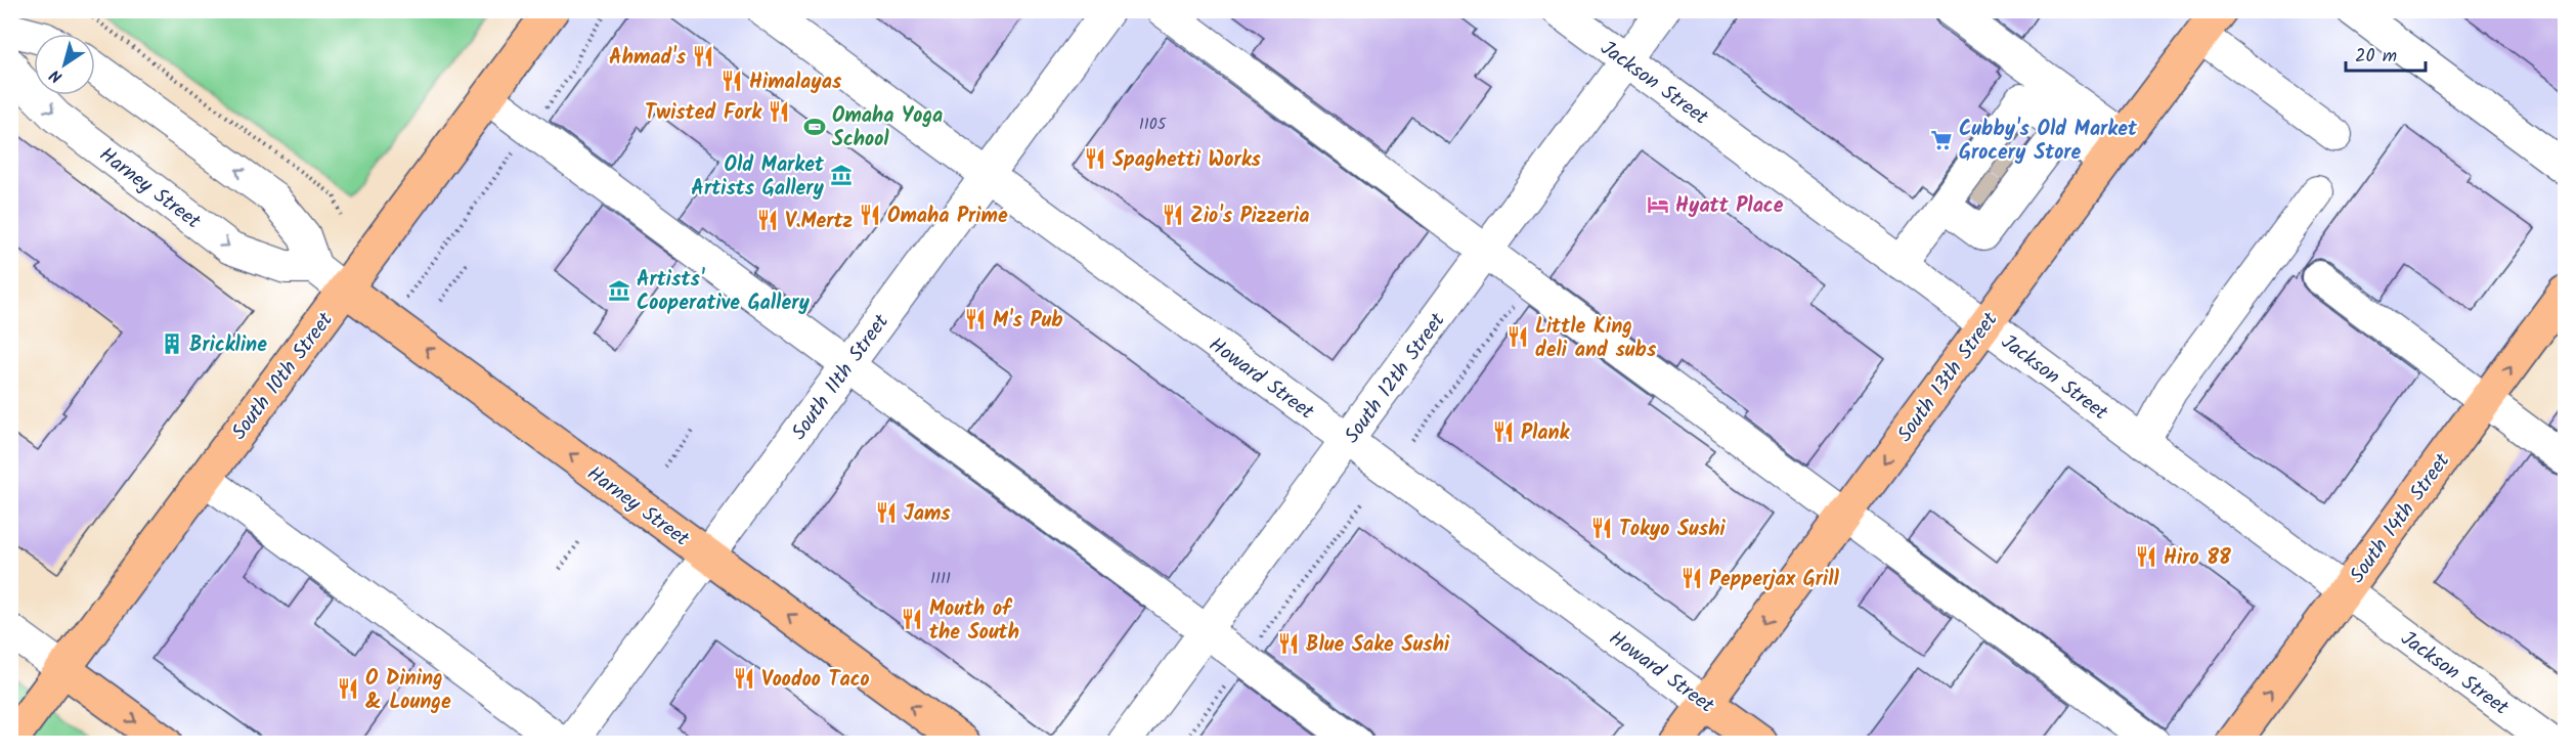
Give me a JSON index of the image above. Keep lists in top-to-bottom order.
{
  "streets": {
    "main road": [
      "Harney Street",
      "South 10th Street",
      "South 13th Street",
      "Howard Street",
      "South 14th Street"
    ],
    "street": ["Jackson Street", "South 11th Street", "South 12th Street"]
  },
  "crossings": [
    ["Jackson Street", "South 13th Street"],
    ["Jackson Street", "South 12th Street"],
    ["Jackson Street", "South 14th Street"],
    ["Harney Street", "South 10th Street"],
    ["Harney Street", "South 11th Street"],
    ["South 11th Street", "Howard Street"],
    ["South 13th Street", "Howard Street"],
    ["Howard Street", "South 12th Street"]
  ],
  "one_way": ["South 13th Street", "South 14th Street"],
  "places": {
    "restaurant": [
      "Ahmad's",
      "Himalayas",
      "Twisted Fork",
      "Spaghetti Works",
      "Omaha Prime",
      "Zio's Pizzeria",
      "V.Mertz",
      "M's Pub",
      "Little King deli and subs",
      "Plank",
      "Jams",
      "Tokyo Sushi",
      "Hiro 88",
      "Pepperjax Grill",
      "Mouth of the South",
      "Blue Sake Sushi",
      "Voodoo Taco",
      "O Dining & Lounge"
    ],
    "sports": ["Omaha Yoga School"],
    "supermarket": ["Cubby's Old Market Grocery Store"],
    "museum": ["Old Market Artists Gallery", "Artists' Cooperative Gallery"],
    "hotel": ["Hyatt Place"],
    "building": ["Brickline"]
  },
  "house_numbers": ["1105", "1111"],
  "scale_bar": "20 m",
  "north": "bottom left"
}
